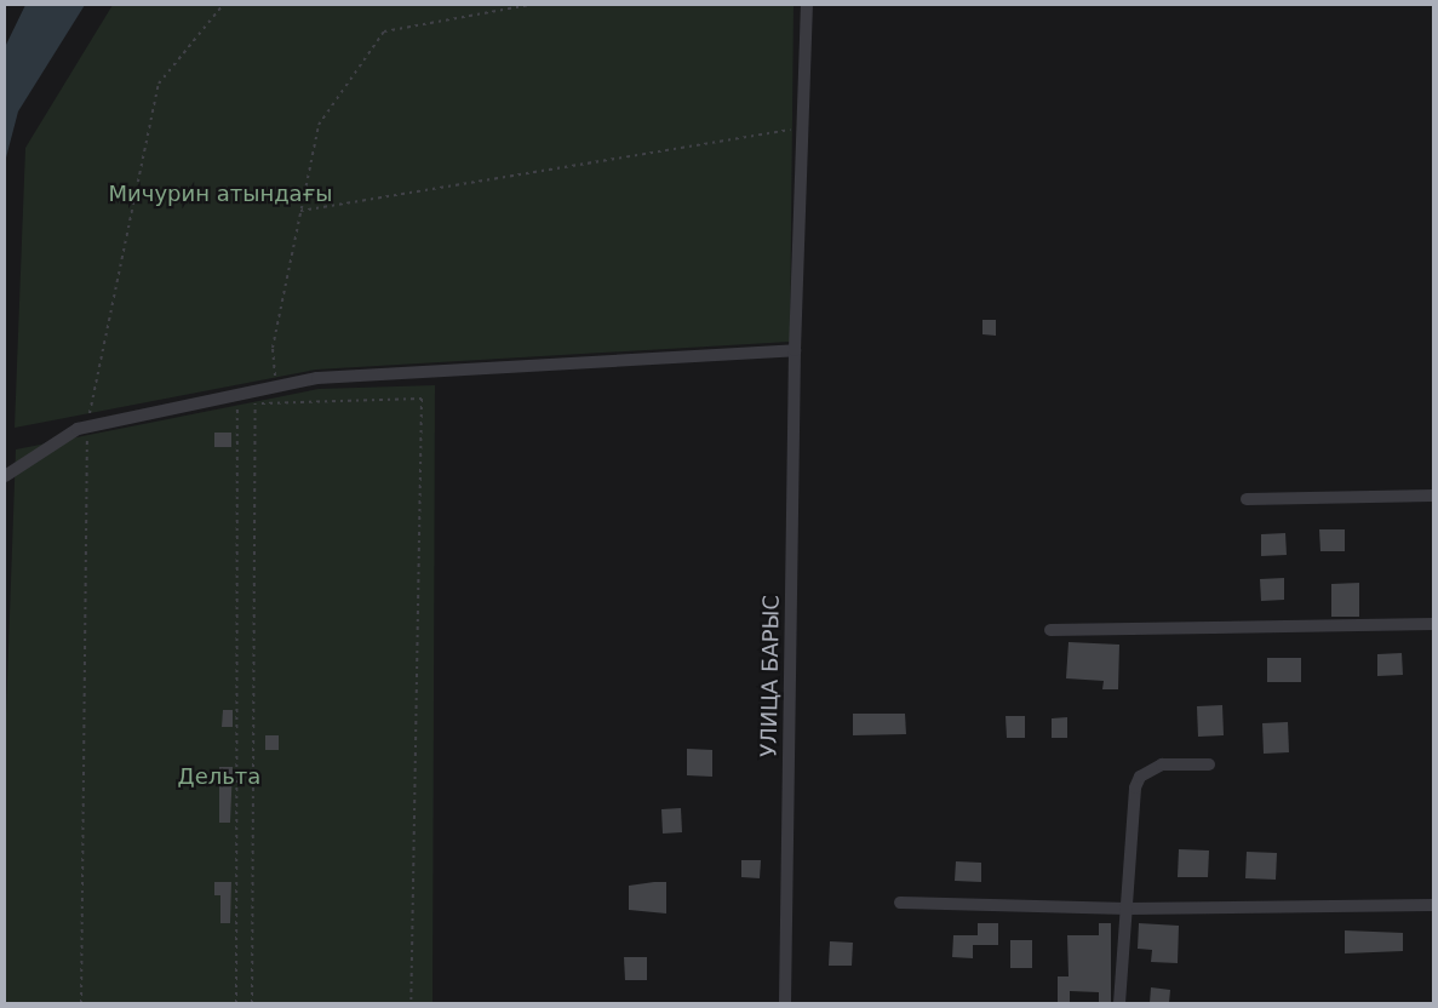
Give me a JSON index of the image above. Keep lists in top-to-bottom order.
{
  "streets": {
    "street": ["УЛИЦА БАРЫС"]
  },
  "parks": ["Мичурин атындағы", "Дельта"]
}
